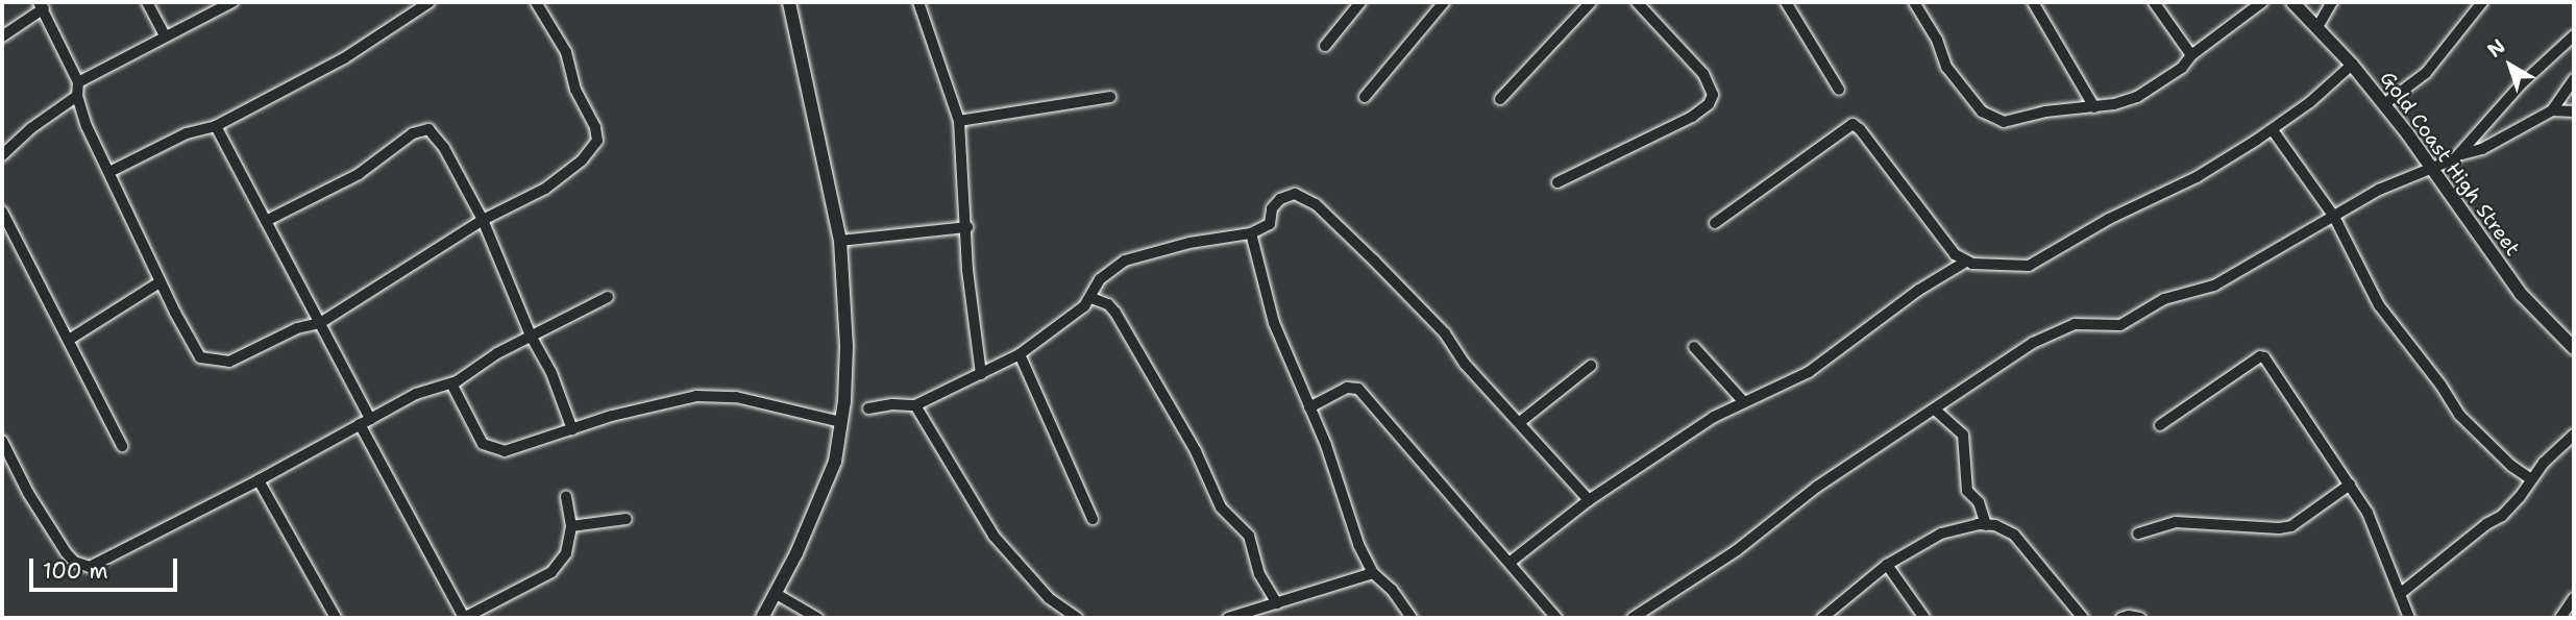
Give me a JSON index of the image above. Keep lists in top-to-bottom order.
{
  "streets": {
    "street": ["Gold Coast High Street"]
  },
  "scale_bar": "100 m",
  "north": "top left"
}
